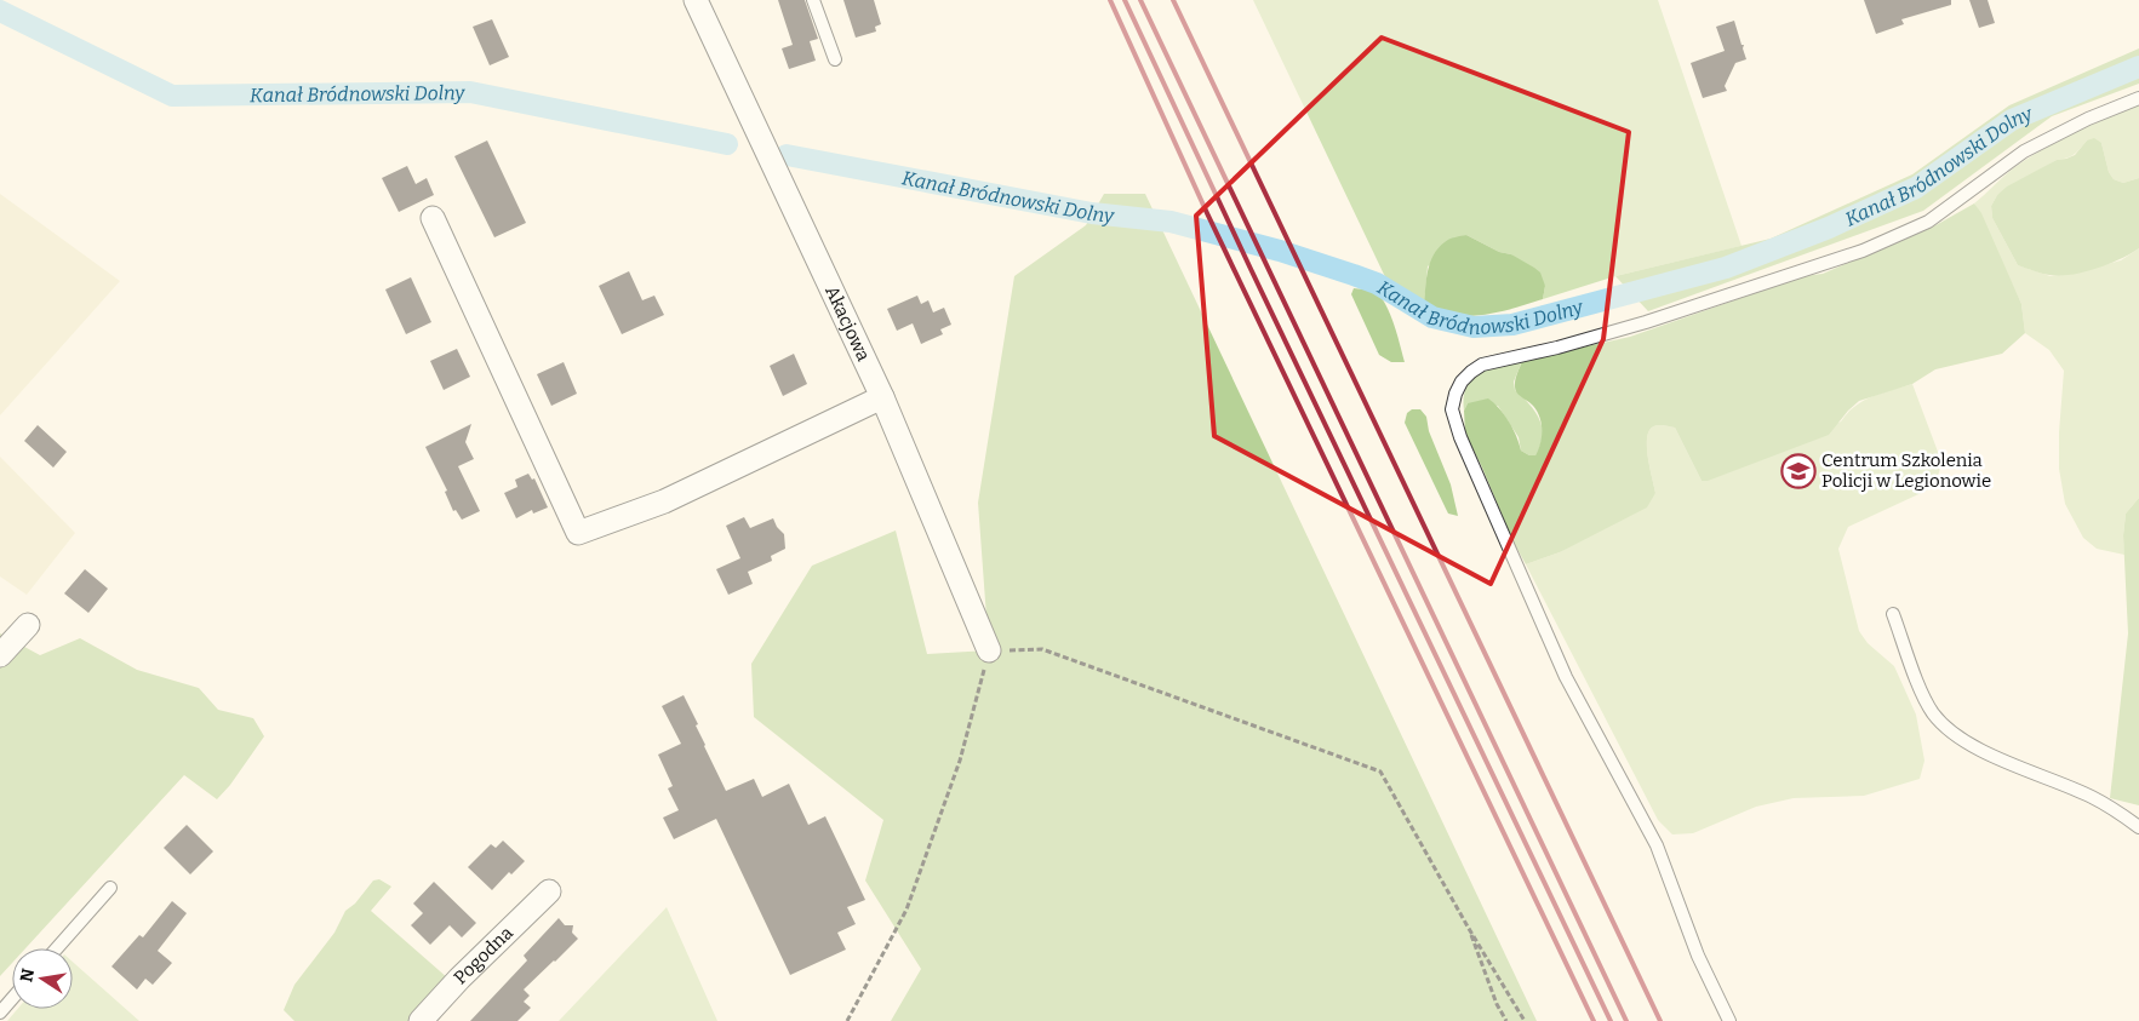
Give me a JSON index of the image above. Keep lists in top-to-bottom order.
{
  "streets": {
    "street": ["Akacjowa", "Pogodna"]
  },
  "water": ["Kanał Bródnowski Dolny"],
  "places": {
    "school or university": ["Centrum Szkolenia Policji w Legionowie"]
  },
  "north": "left"
}
